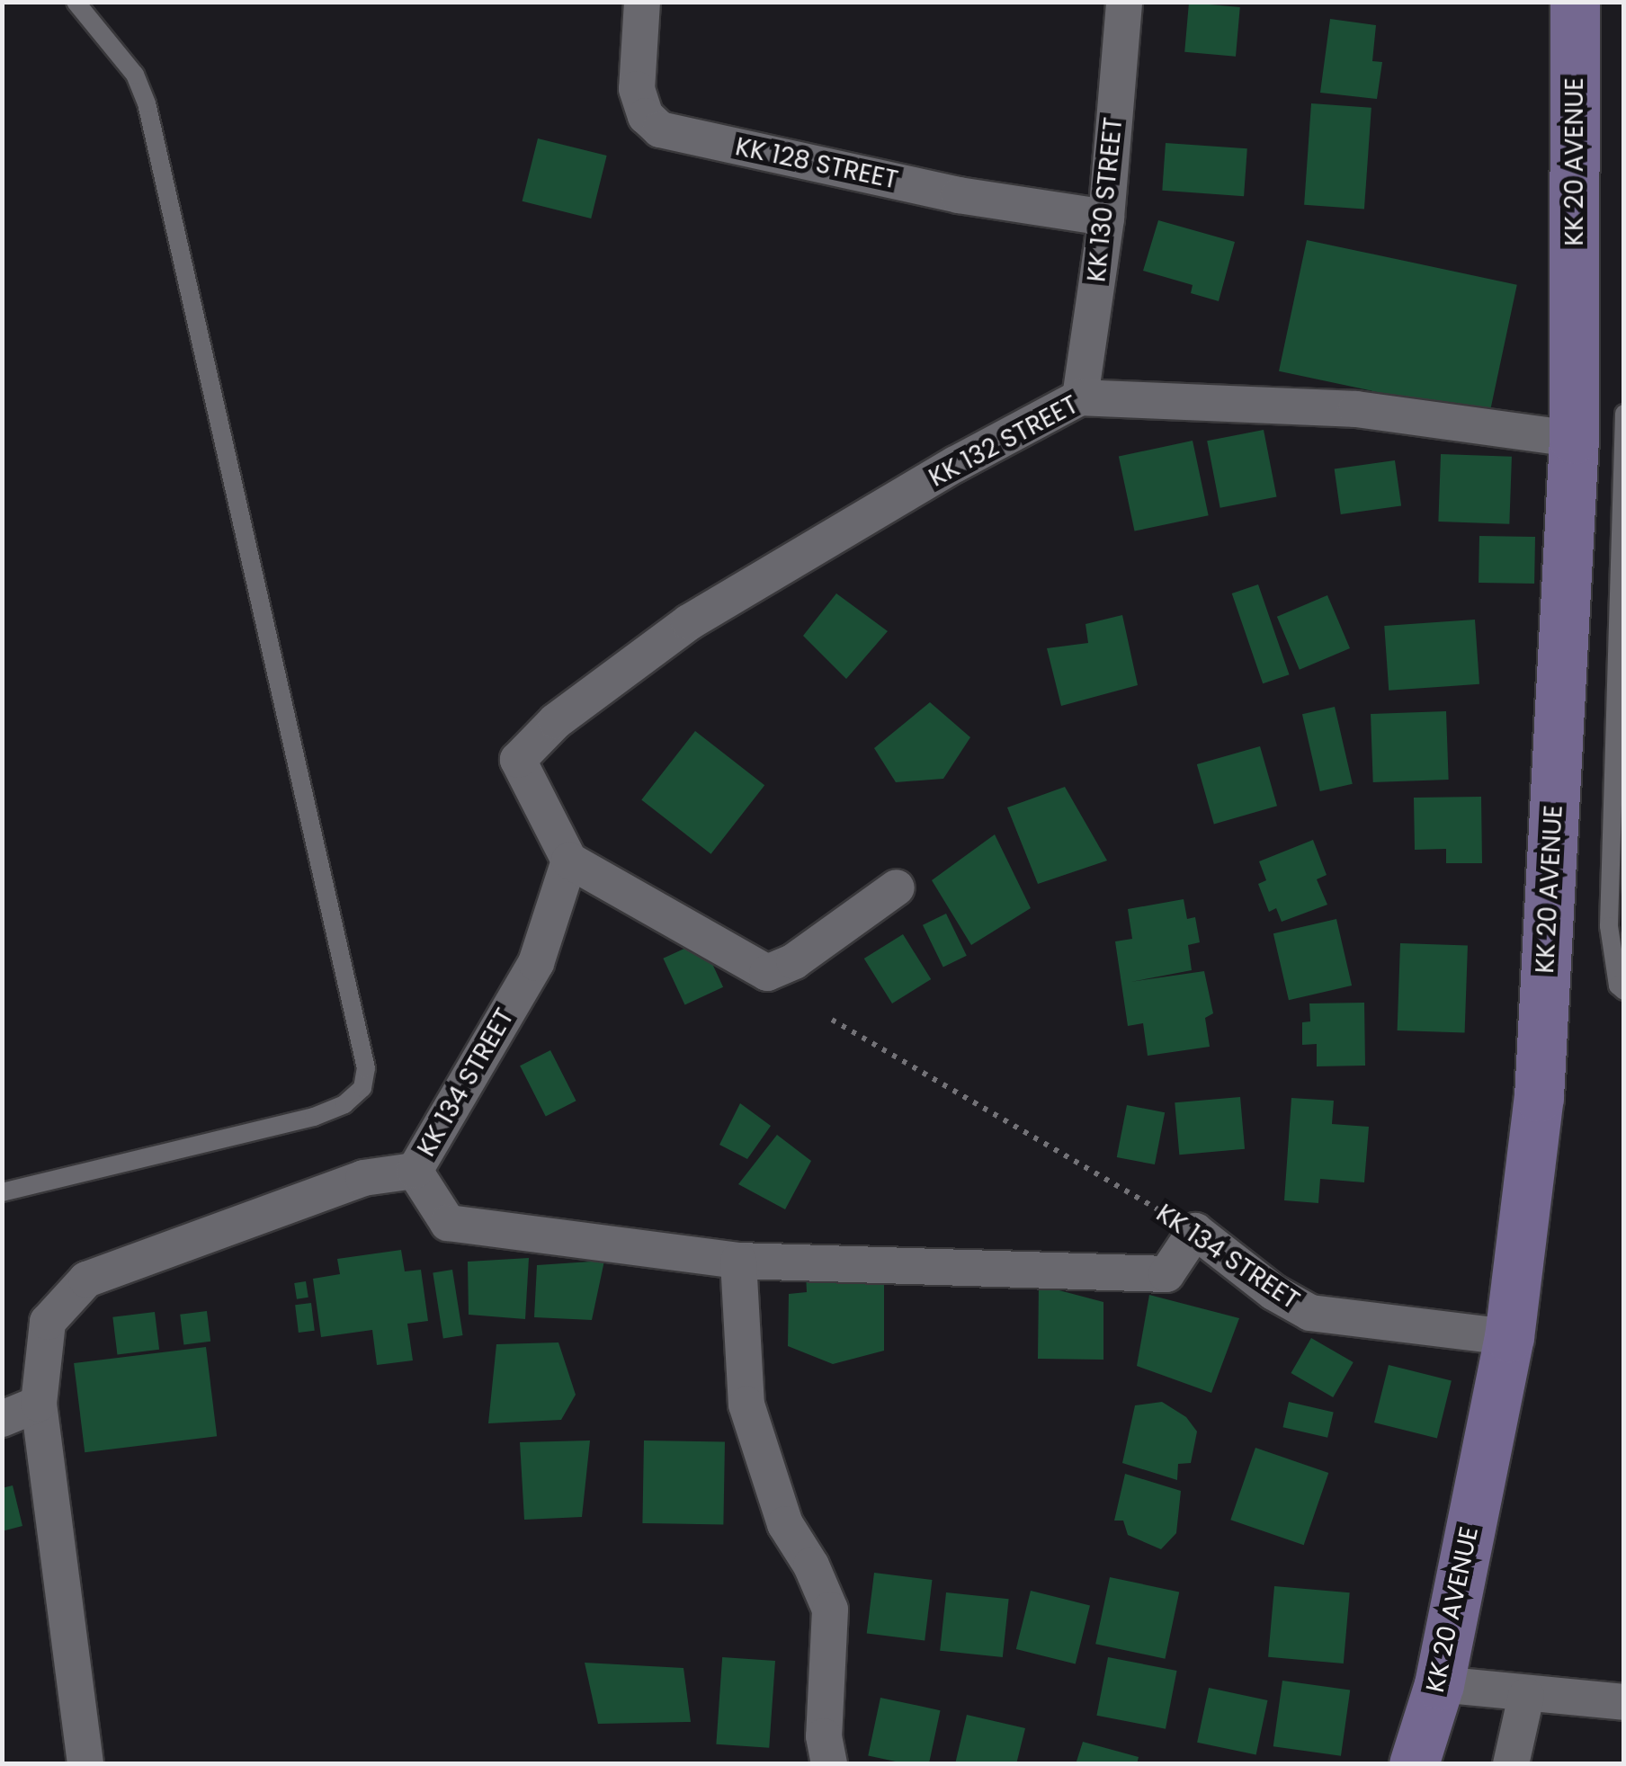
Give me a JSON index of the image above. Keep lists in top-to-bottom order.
{
  "streets": {
    "main road": ["KK 20 AVENUE"],
    "street": [
      "KK 128 STREET",
      "KK 130 STREET",
      "KK 132 STREET",
      "KK 134 STREET"
    ]
  },
  "crossings": [
    ["KK 20 AVENUE", "KK 132 STREET"],
    ["KK 20 AVENUE", "KK 134 STREET"],
    ["KK 128 STREET", "KK 130 STREET"],
    ["KK 130 STREET", "KK 132 STREET"],
    ["KK 132 STREET", "KK 134 STREET"]
  ]
}
